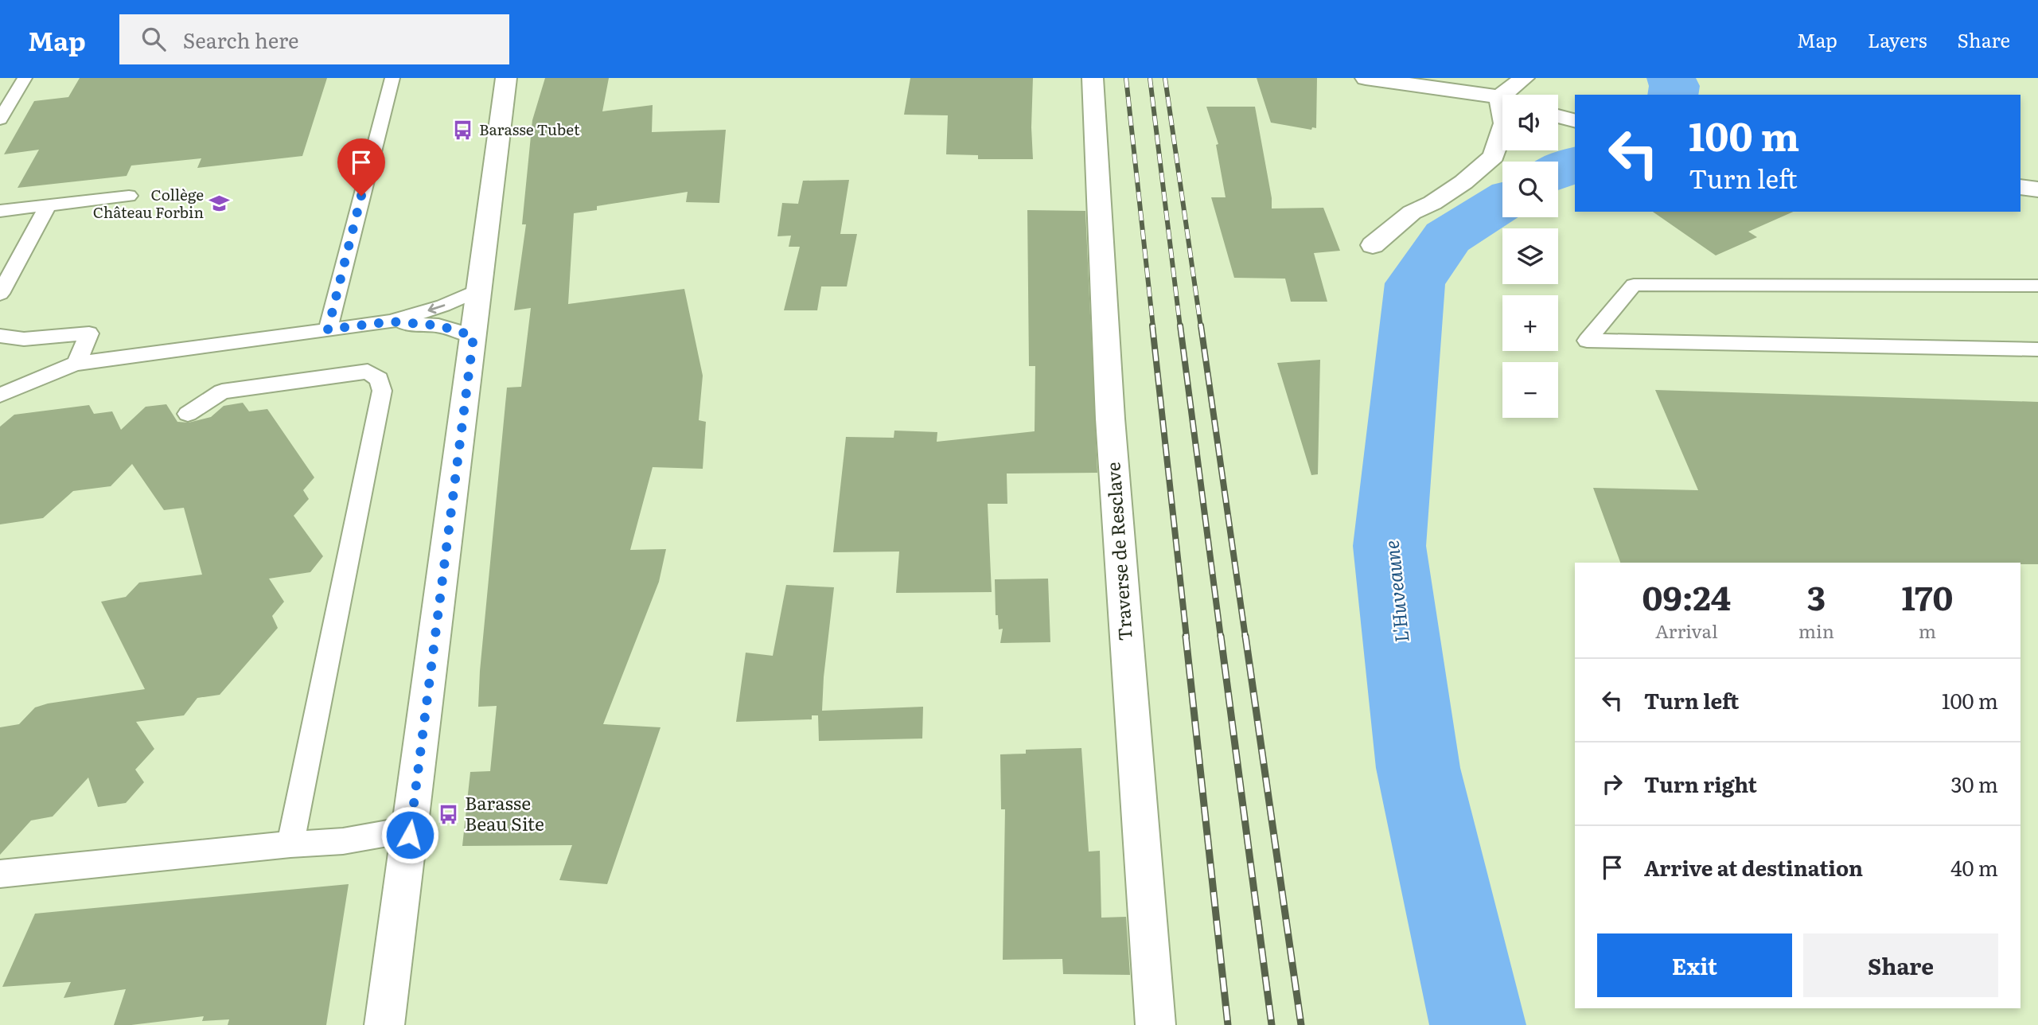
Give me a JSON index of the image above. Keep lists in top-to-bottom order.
{
  "streets": {
    "street": ["Traverse de Resclave"]
  },
  "water": ["L'Huveaune"],
  "places": {
    "bus stop": ["Barasse Tubet", "Barasse Beau Site"],
    "school or university": ["Collège Château Forbin"]
  },
  "page": {
    "header": "Map",
    "search": "Search here",
    "nav": ["Map", "Layers", "Share"],
    "map_buttons": ["+", "−"],
    "turn": ["100 m", "Turn left"],
    "eta": [
      "09:24",
      "Arrival",
      "3",
      "min",
      "170",
      "m"
    ],
    "list": [
      {
        "name": "Turn left",
        "value": "100 m"
      },
      {
        "name": "Turn right",
        "value": "30 m"
      },
      {
        "name": "Arrive at destination",
        "value": "40 m"
      }
    ],
    "buttons": ["Exit", "Share"]
  }
}
